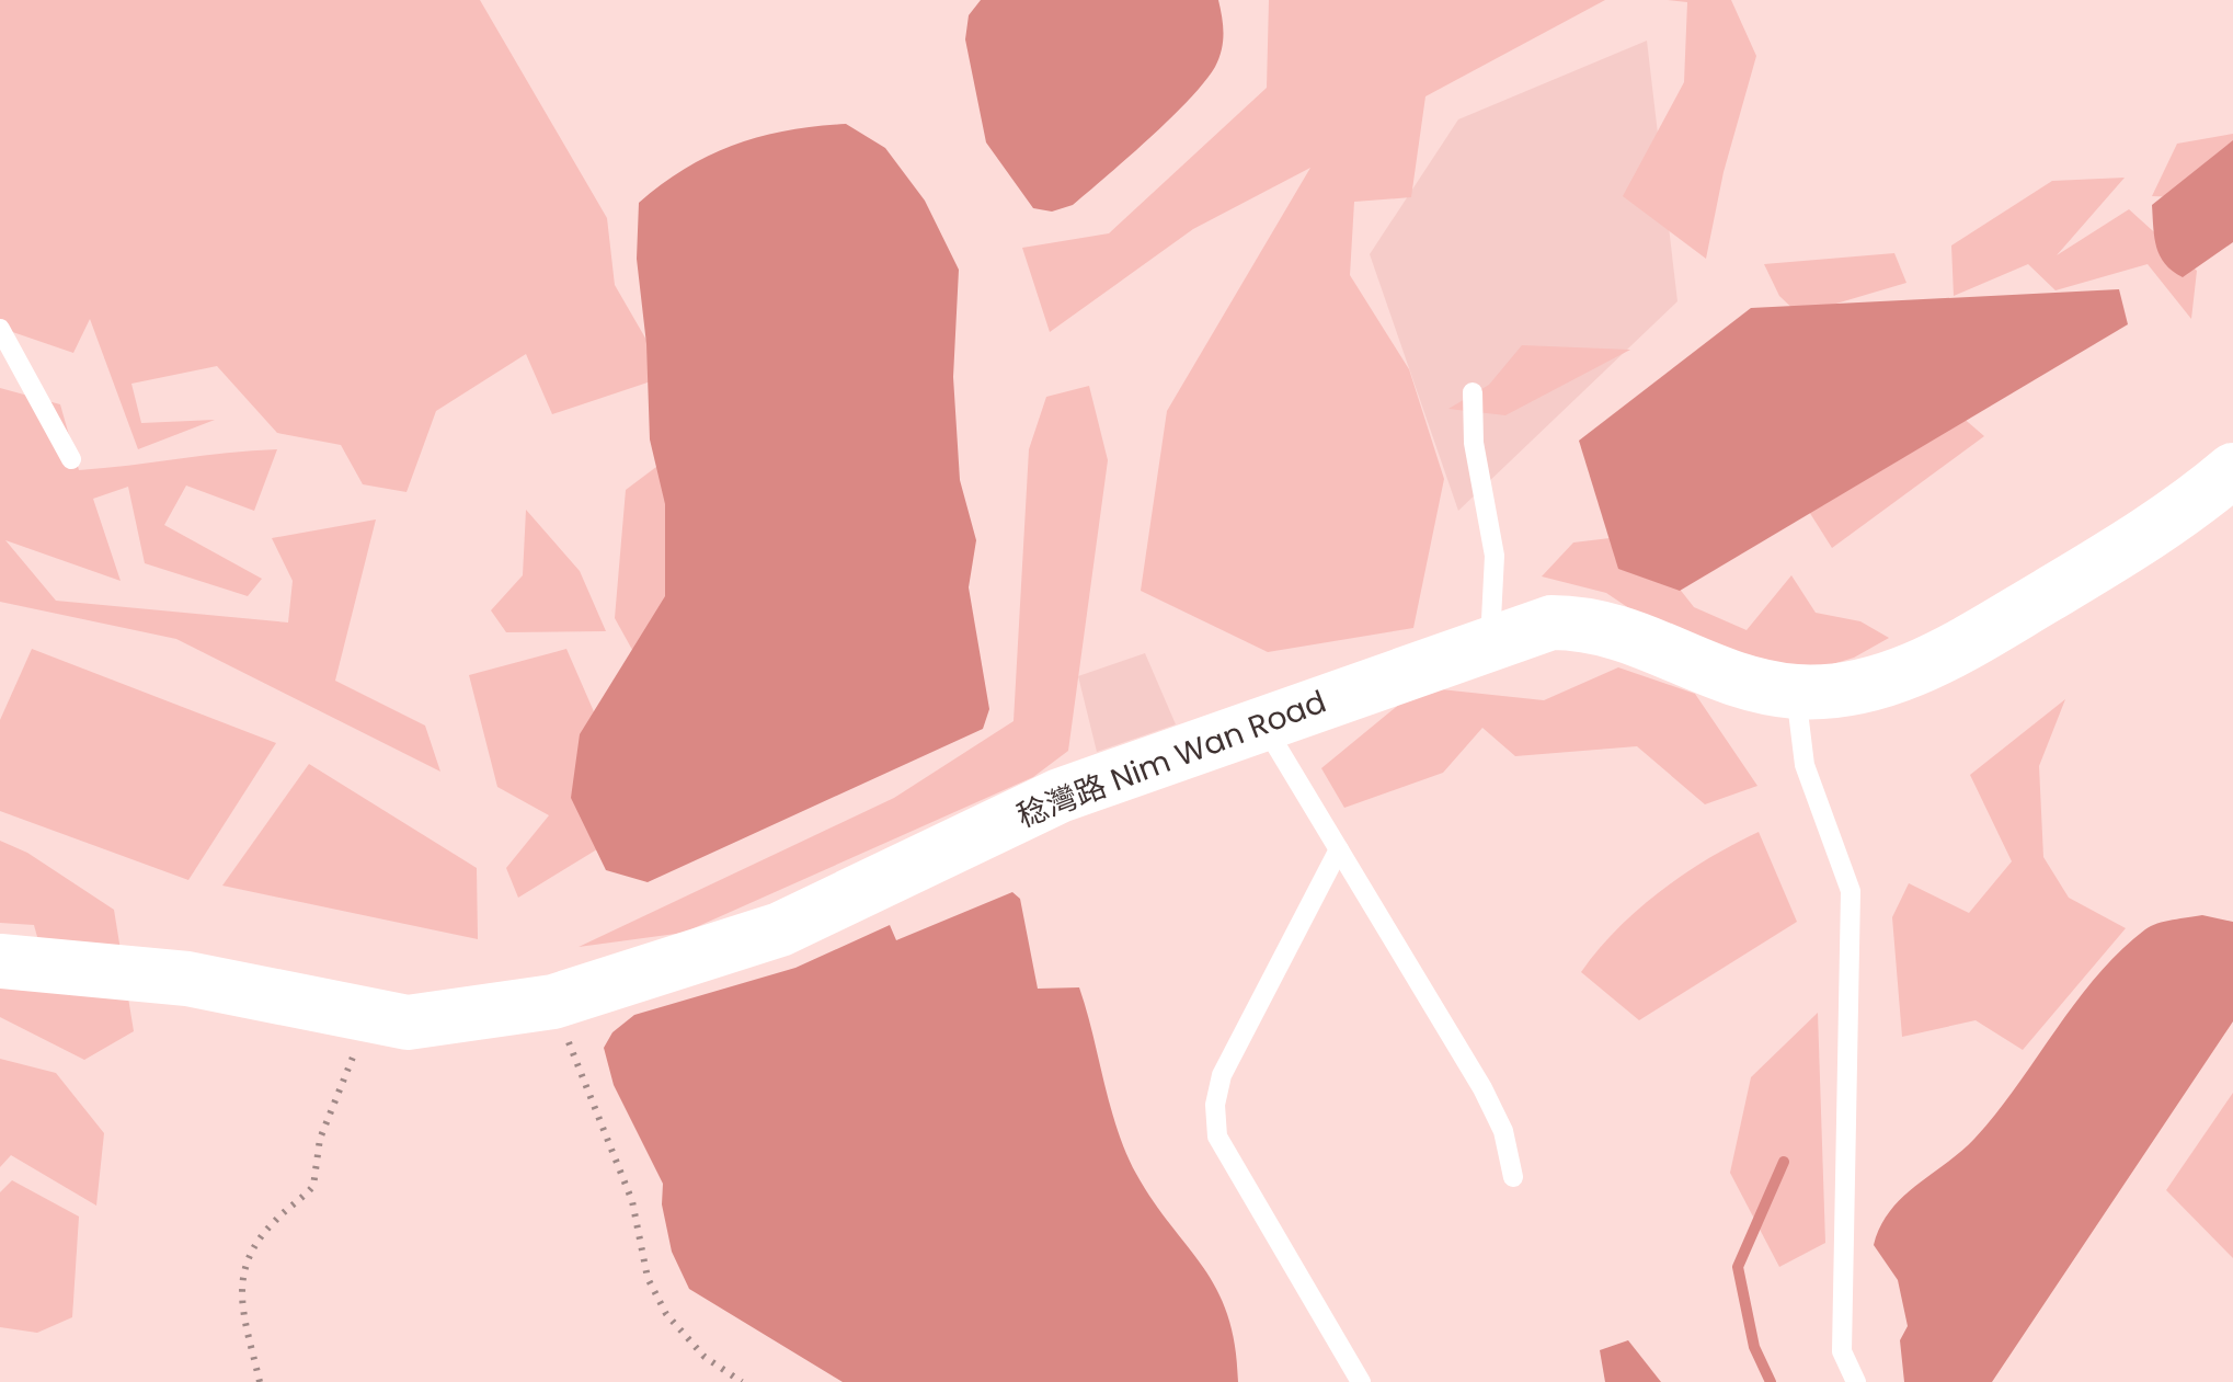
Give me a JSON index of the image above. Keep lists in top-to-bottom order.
{
  "streets": {
    "street": ["稔灣路 Nim Wan Road"]
  }
}
